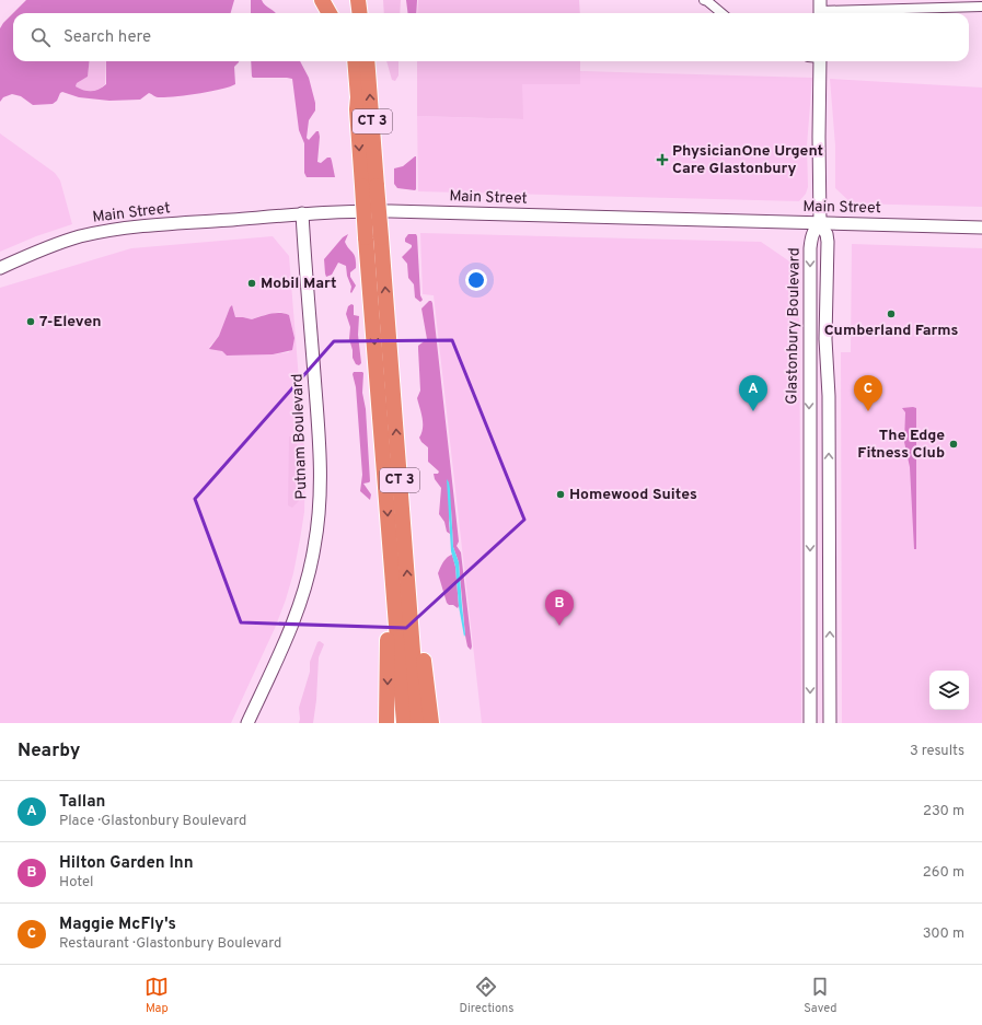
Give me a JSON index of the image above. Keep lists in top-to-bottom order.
{
  "streets": {
    "highway": ["CT 3"],
    "main road": ["Main Street", "Glastonbury Boulevard", "Putnam Boulevard"]
  },
  "crossings": [
    ["Main Street", "Glastonbury Boulevard"],
    ["Main Street", "Putnam Boulevard"]
  ],
  "places": {
    "health": ["PhysicianOne Urgent Care Glastonbury"],
    "other": [
      "Mobil Mart",
      "Cumberland Farms",
      "7-Eleven",
      "The Edge Fitness Club",
      "Homewood Suites"
    ]
  },
  "page": {
    "search": "Search here",
    "pins": ["A", "C", "B"],
    "heading": ["Nearby", "3 results"],
    "list": [
      {
        "mark": "A",
        "name": "Tallan",
        "note": "Place · Glastonbury Boulevard",
        "value": "230 m"
      },
      {
        "mark": "B",
        "name": "Hilton Garden Inn",
        "note": "Hotel",
        "value": "260 m"
      },
      {
        "mark": "C",
        "name": "Maggie McFly's",
        "note": "Restaurant · Glastonbury Boulevard",
        "value": "300 m"
      }
    ],
    "nav": ["Map", "Directions", "Saved"]
  }
}
